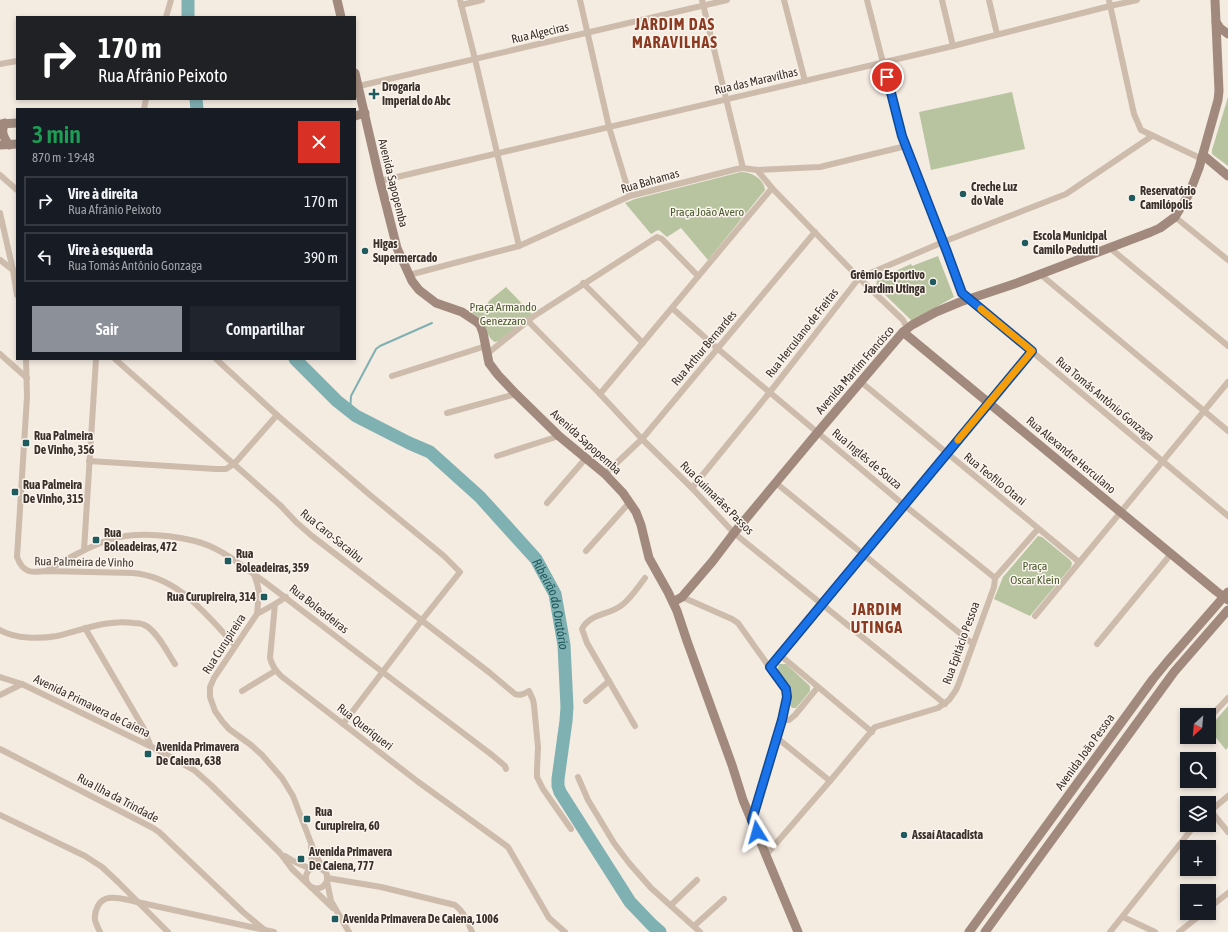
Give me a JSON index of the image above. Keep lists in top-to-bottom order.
{
  "streets": {
    "main road": [
      "Avenida Sapopemba",
      "Avenida Martim Francisco",
      "Rua Alexandre Herculano",
      "Avenida João Pessoa"
    ],
    "street": [
      "Rua Algeciras",
      "Rua das Maravilhas",
      "Rua Bahamas",
      "Rua Herculano de Freitas",
      "Rua Arthur Bernardes",
      "Rua Tomás Antônio Gonzaga",
      "Rua Inglês de Souza",
      "Rua Teofilo Otani",
      "Rua Guimarães Passos",
      "Rua Caro-Sacaibu",
      "Rua Palmeira de Vinho",
      "Rua Boleadeiras",
      "Rua Epitácio Pessoa",
      "Rua Curupireira",
      "Avenida Primavera de Caiena",
      "Rua Queriqueri",
      "Rua Ilha da Trindade"
    ]
  },
  "crossings": [
    ["Rua Algeciras", "Avenida Sapopemba"],
    ["Rua das Maravilhas", "Avenida Sapopemba"],
    ["Rua Bahamas", "Avenida Sapopemba"],
    ["Avenida Sapopemba", "Rua Arthur Bernardes"],
    ["Avenida Sapopemba", "Avenida Martim Francisco"],
    ["Avenida Sapopemba", "Rua Epitácio Pessoa"],
    ["Rua Herculano de Freitas", "Rua Inglês de Souza"],
    ["Rua Herculano de Freitas", "Rua Guimarães Passos"],
    ["Rua Arthur Bernardes", "Rua Inglês de Souza"],
    ["Rua Arthur Bernardes", "Rua Guimarães Passos"],
    ["Avenida Martim Francisco", "Rua Tomás Antônio Gonzaga"],
    ["Avenida Martim Francisco", "Rua Alexandre Herculano"],
    ["Avenida Martim Francisco", "Rua Inglês de Souza"],
    ["Avenida Martim Francisco", "Rua Teofilo Otani"],
    ["Avenida Martim Francisco", "Rua Guimarães Passos"],
    ["Rua Alexandre Herculano", "Avenida João Pessoa"],
    ["Rua Inglês de Souza", "Rua Epitácio Pessoa"],
    ["Rua Teofilo Otani", "Rua Epitácio Pessoa"],
    ["Rua Guimarães Passos", "Rua Epitácio Pessoa"],
    ["Rua Palmeira de Vinho", "Rua Boleadeiras"],
    ["Rua Palmeira de Vinho", "Rua Curupireira"],
    ["Rua Boleadeiras", "Rua Curupireira"],
    ["Rua Curupireira", "Avenida Primavera de Caiena"]
  ],
  "districts": ["JARDIM DAS MARAVILHAS", "JARDIM UTINGA"],
  "water": ["Ribeirão do Oratório"],
  "parks": ["Praça João Avero", "Praça Armando Genezzaro", "Praça Oscar Klein"],
  "places": {
    "health": ["Drogaria Imperial do Abc"],
    "other": [
      "Creche Luz do Vale",
      "Reservatório Camilópolis",
      "Escola Municipal Camilo Pedutti",
      "Higas Supermercado",
      "Grêmio Esportivo Jardim Utinga",
      "Assaí Atacadista"
    ],
    "transit": [
      "Rua Palmeira De Vinho, 356",
      "Rua Palmeira De Vinho, 315",
      "Rua Boleadeiras, 472",
      "Rua Boleadeiras, 359",
      "Rua Curupireira, 314",
      "Avenida Primavera De Caiena, 638",
      "Rua Curupireira, 60",
      "Avenida Primavera De Caiena, 777",
      "Avenida Primavera De Caiena, 1006"
    ]
  },
  "north": "bottom left",
  "page": {
    "turn": ["170 m", "Rua Afrânio Peixoto"],
    "heading": ["3 min", "870 m · 19:48"],
    "list": [
      {
        "name": "Vire à direita",
        "note": "Rua Afrânio Peixoto",
        "value": "170 m"
      },
      {
        "name": "Vire à esquerda",
        "note": "Rua Tomás Antônio Gonzaga",
        "value": "390 m"
      }
    ],
    "buttons": ["Sair", "Compartilhar"],
    "map_buttons": ["+", "−"]
  }
}
